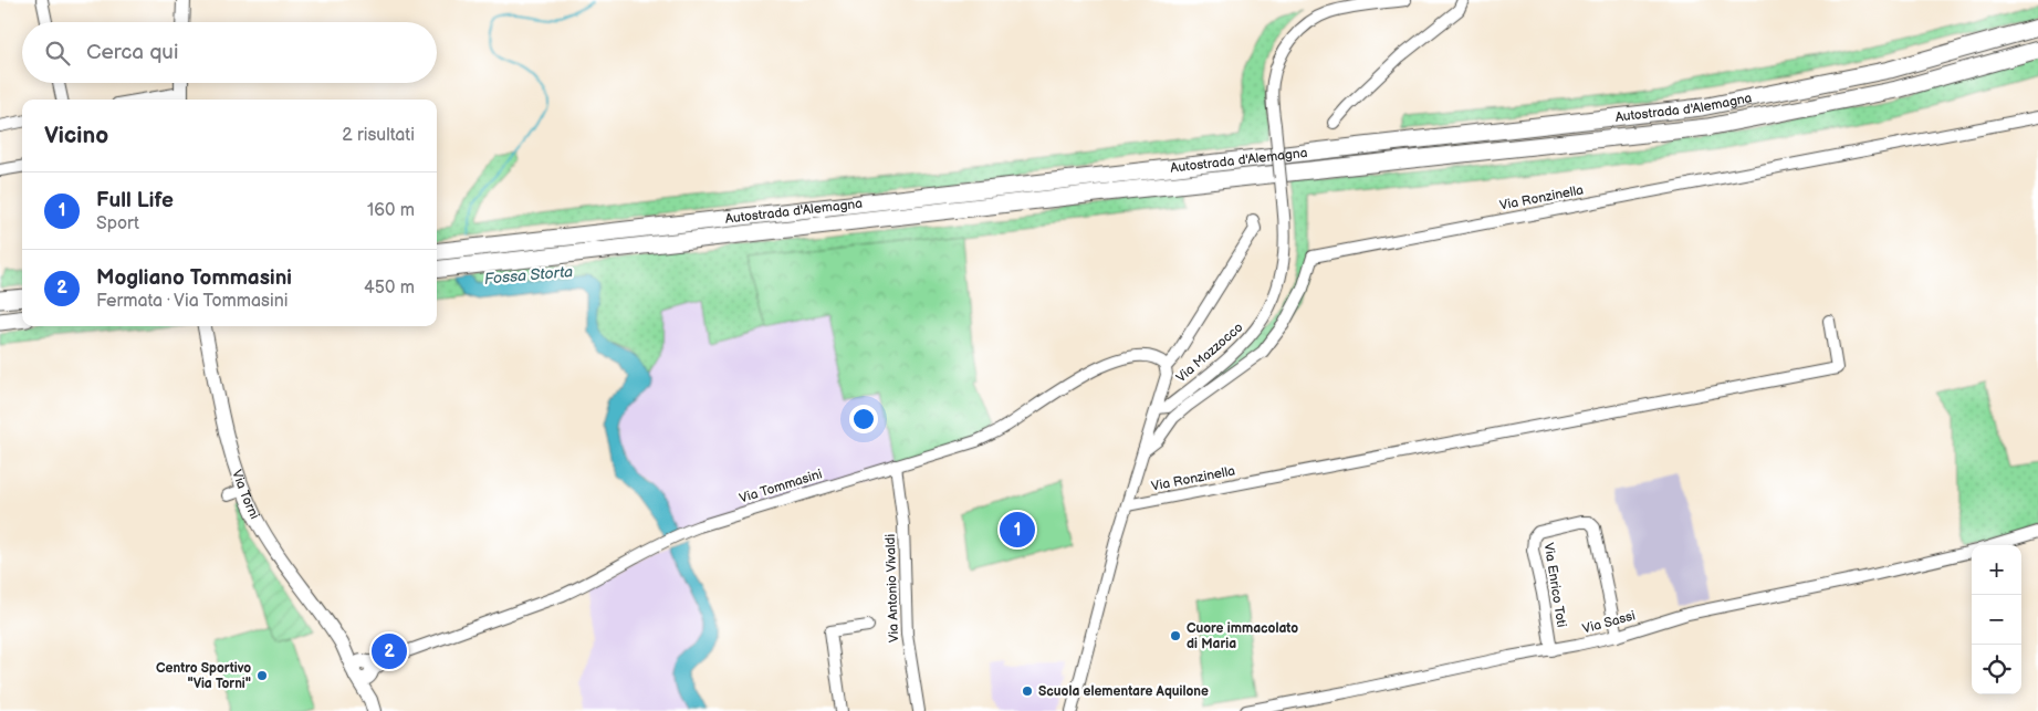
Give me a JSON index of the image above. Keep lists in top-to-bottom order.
{
  "streets": {
    "highway": ["Autostrada d'Alemagna"],
    "main road": ["Via Torni"],
    "street": [
      "Via Ronzinella",
      "Via Mazzocco",
      "Via Tommasini",
      "Via Enrico Toti",
      "Via Antonio Vivaldi",
      "Via Sassi"
    ]
  },
  "crossings": [
    ["Via Ronzinella", "Via Mazzocco"],
    ["Via Ronzinella", "Via Tommasini"],
    ["Via Tommasini", "Via Torni"],
    ["Via Tommasini", "Via Antonio Vivaldi"],
    ["Via Enrico Toti", "Via Sassi"]
  ],
  "water": ["Fossa Storta"],
  "places": ["Cuore immacolato di Maria", "Centro Sportivo \"Via Torni\"", "Scuola elementare Aquilone"],
  "page": {
    "search": "Cerca qui",
    "heading": ["Vicino", "2 risultati"],
    "list": [
      {
        "mark": "1",
        "name": "Full Life",
        "note": "Sport",
        "value": "160 m"
      },
      {
        "mark": "2",
        "name": "Mogliano Tommasini",
        "note": "Fermata · Via Tommasini",
        "value": "450 m"
      }
    ],
    "pins": ["1", "2"],
    "map_buttons": ["+", "−"]
  }
}
